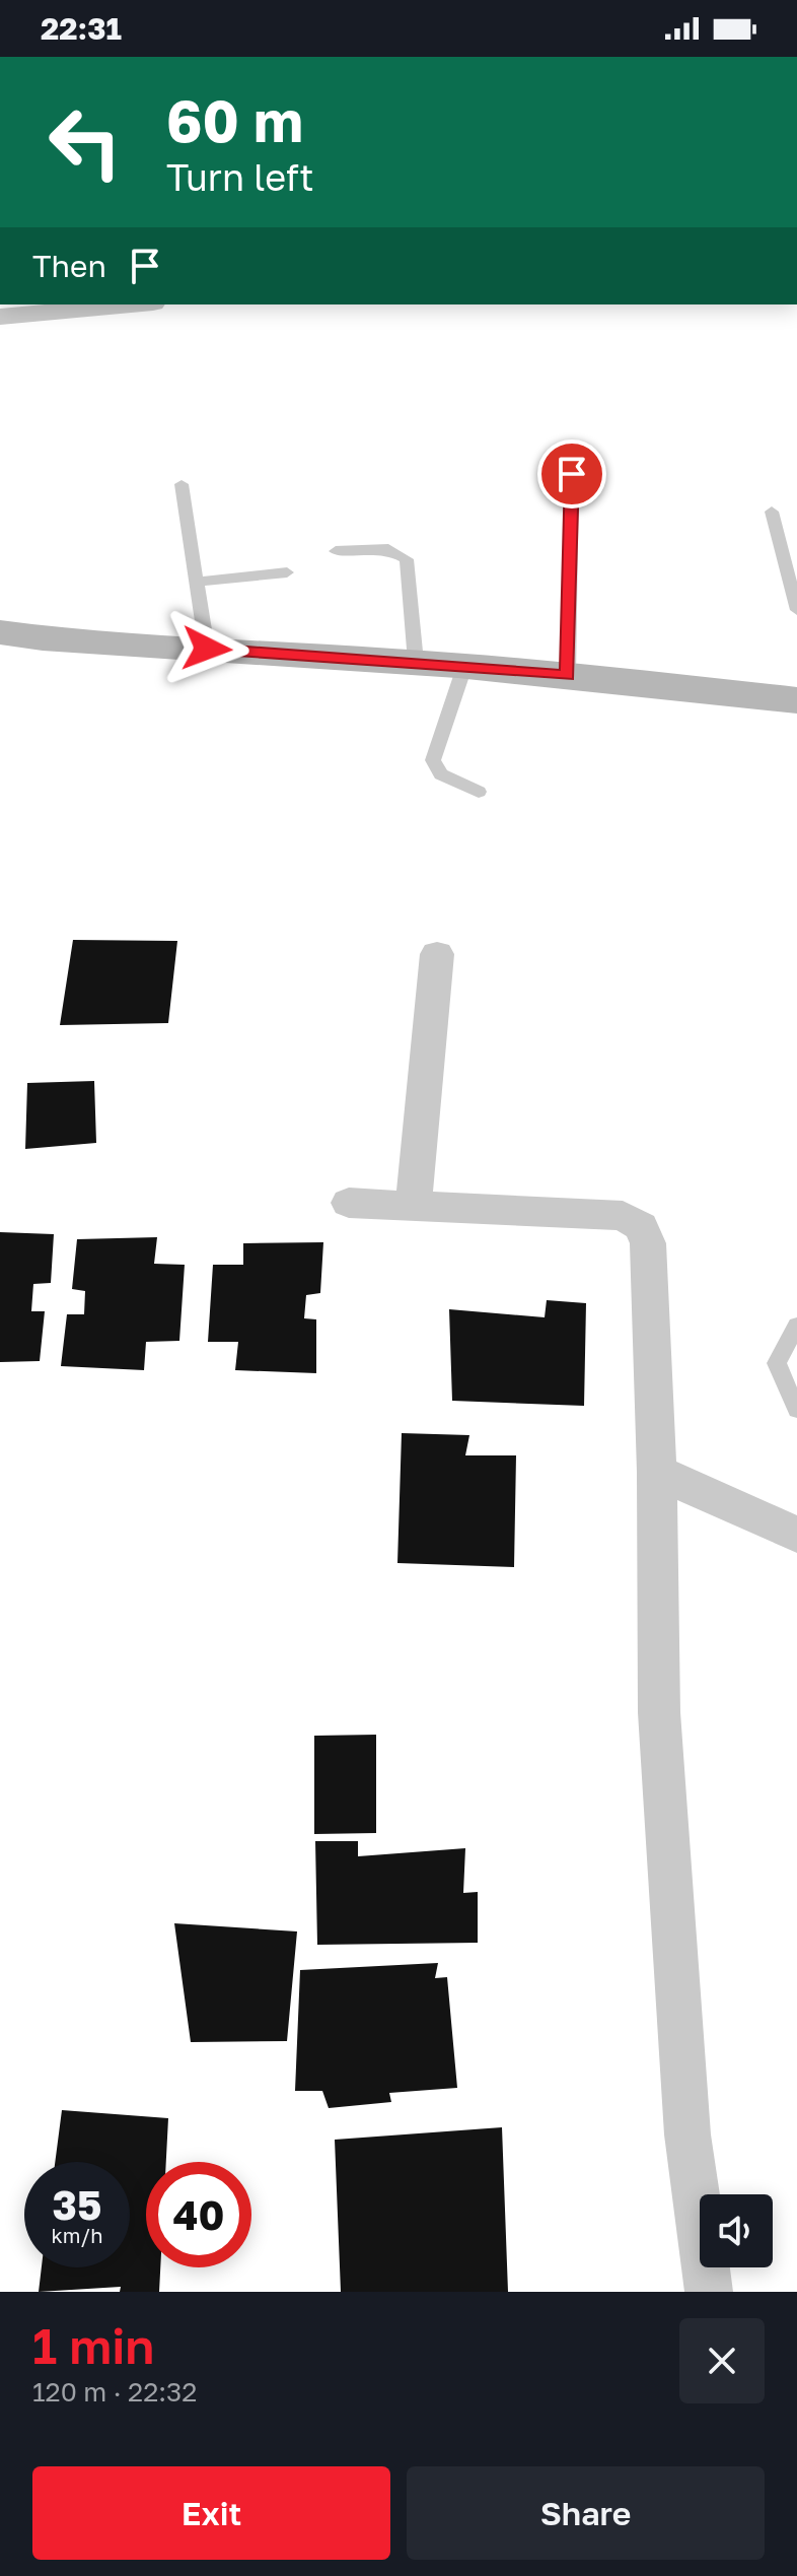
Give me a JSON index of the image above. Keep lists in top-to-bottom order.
{
  "page": {
    "status": "22:31",
    "turn": ["60 m", "Turn left"],
    "then": "Then",
    "speed": "35 km/h",
    "limit": "40",
    "heading": ["1 min", "120 m · 22:32"],
    "buttons": ["Exit", "Share"]
  }
}
